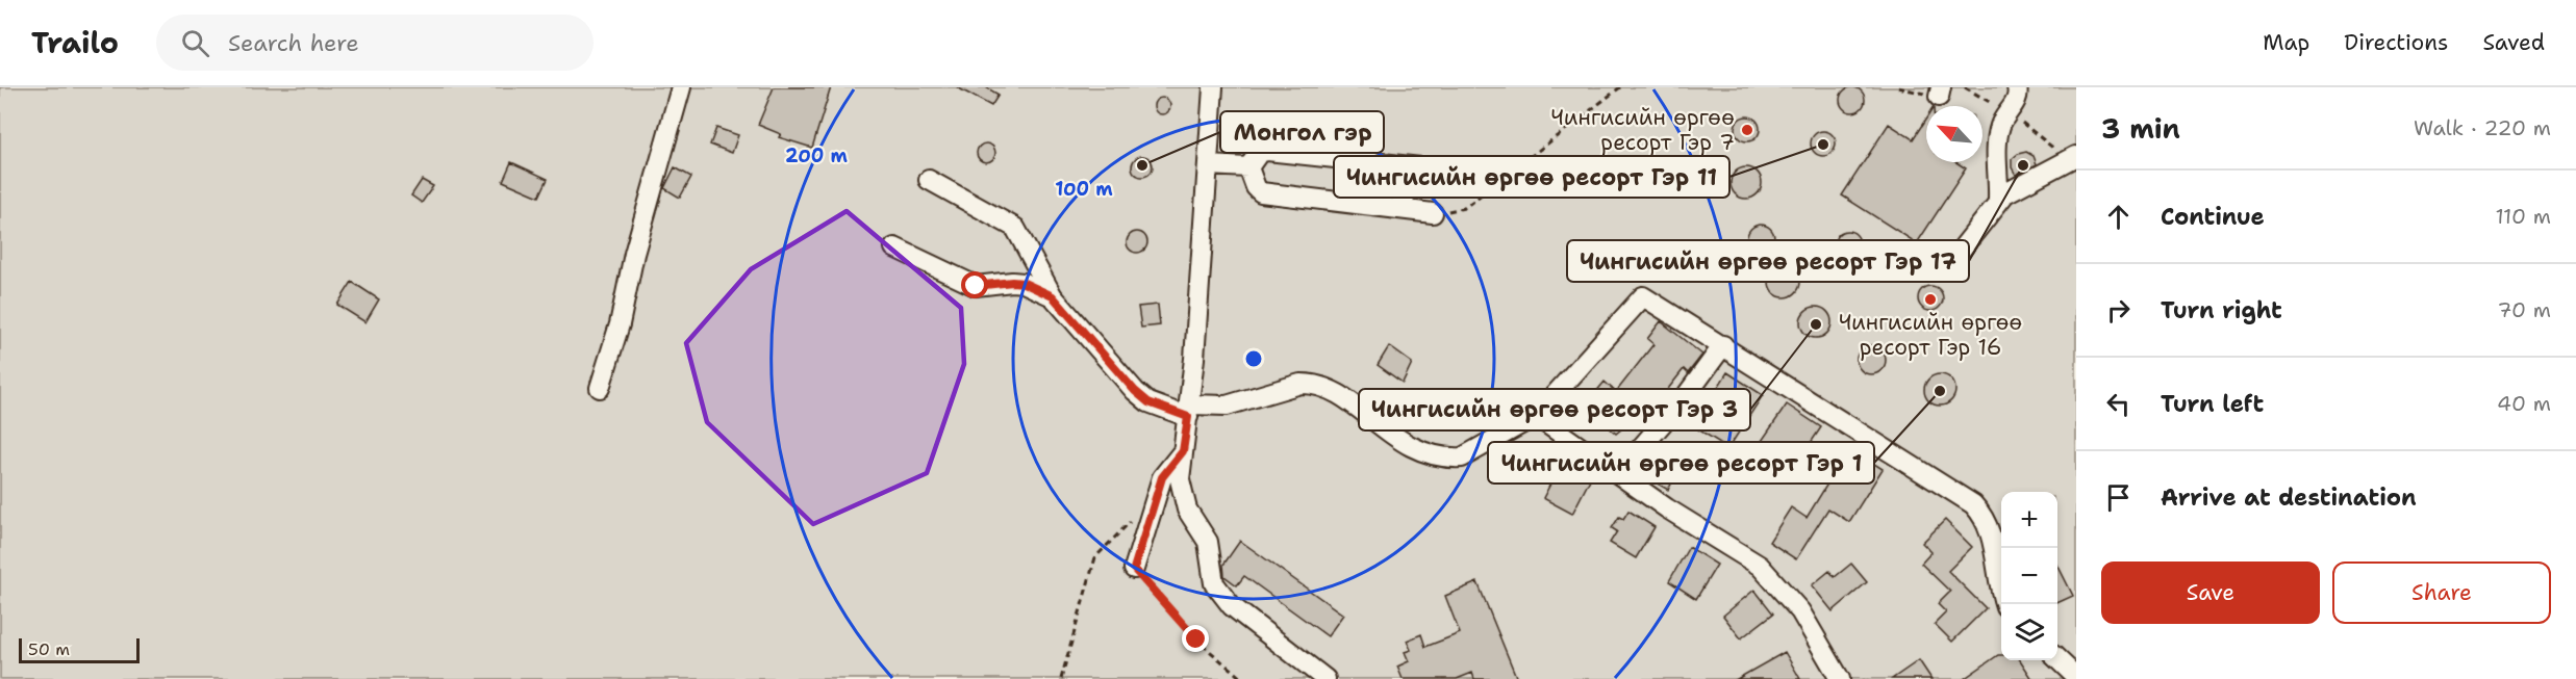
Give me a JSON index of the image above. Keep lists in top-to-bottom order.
{
  "places": [
    "Чингисийн өргөө ресорт Гэр 7",
    "Чингисийн өргөө ресорт Гэр 11",
    "Монгол гэр",
    "Чингисийн өргөө ресорт Гэр 17",
    "Чингисийн өргөө ресорт Гэр 16",
    "Чингисийн өргөө ресорт Гэр 3",
    "Чингисийн өргөө ресорт Гэр 1"
  ],
  "scale_bar": "50 m",
  "north": "top left",
  "page": {
    "header": "Trailo",
    "search": "Search here",
    "nav": ["Map", "Directions", "Saved"],
    "heading": ["3 min", "Walk · 220 m"],
    "list": [
      ["Continue", "110 m"],
      ["Turn right", "70 m"],
      ["Turn left", "40 m"],
      "Arrive at destination"
    ],
    "map_buttons": ["+", "−"],
    "buttons": ["Save", "Share"],
    "scale": "50 m"
  },
  "rings": ["200 m", "100 m"]
}
